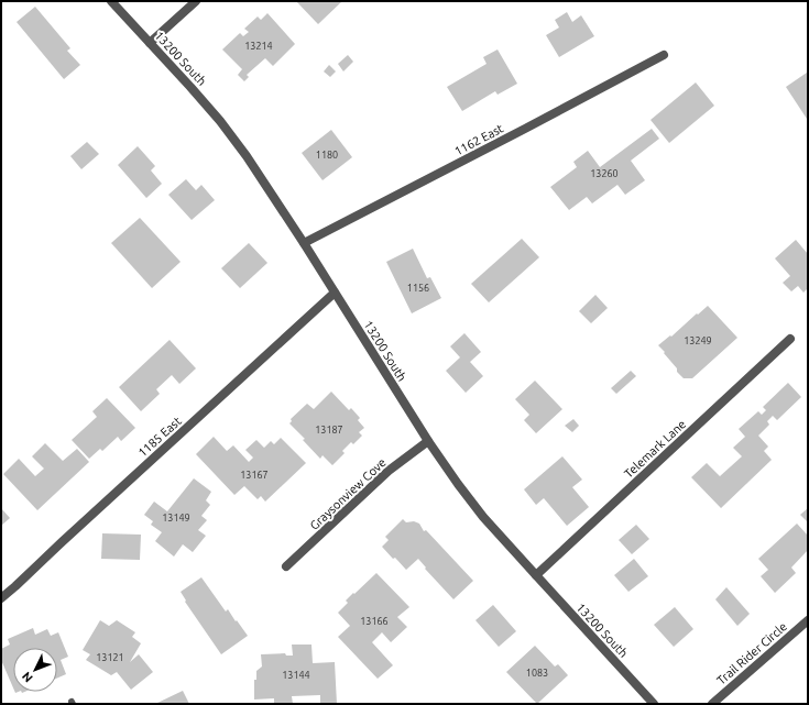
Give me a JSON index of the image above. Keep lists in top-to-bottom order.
{
  "streets": {
    "street": [
      "13200 South",
      "1162 East",
      "1185 East",
      "Telemark Lane",
      "Graysonview Cove",
      "Trail Rider Circle"
    ]
  },
  "crossings": [
    ["13200 South", "1162 East"],
    ["13200 South", "1185 East"],
    ["13200 South", "Telemark Lane"],
    ["13200 South", "Graysonview Cove"]
  ],
  "house_numbers": [
    "13214",
    "1180",
    "13260",
    "1156",
    "13249",
    "13187",
    "13167",
    "13149",
    "13166",
    "13121",
    "1083",
    "13144"
  ],
  "north": "bottom left"
}
